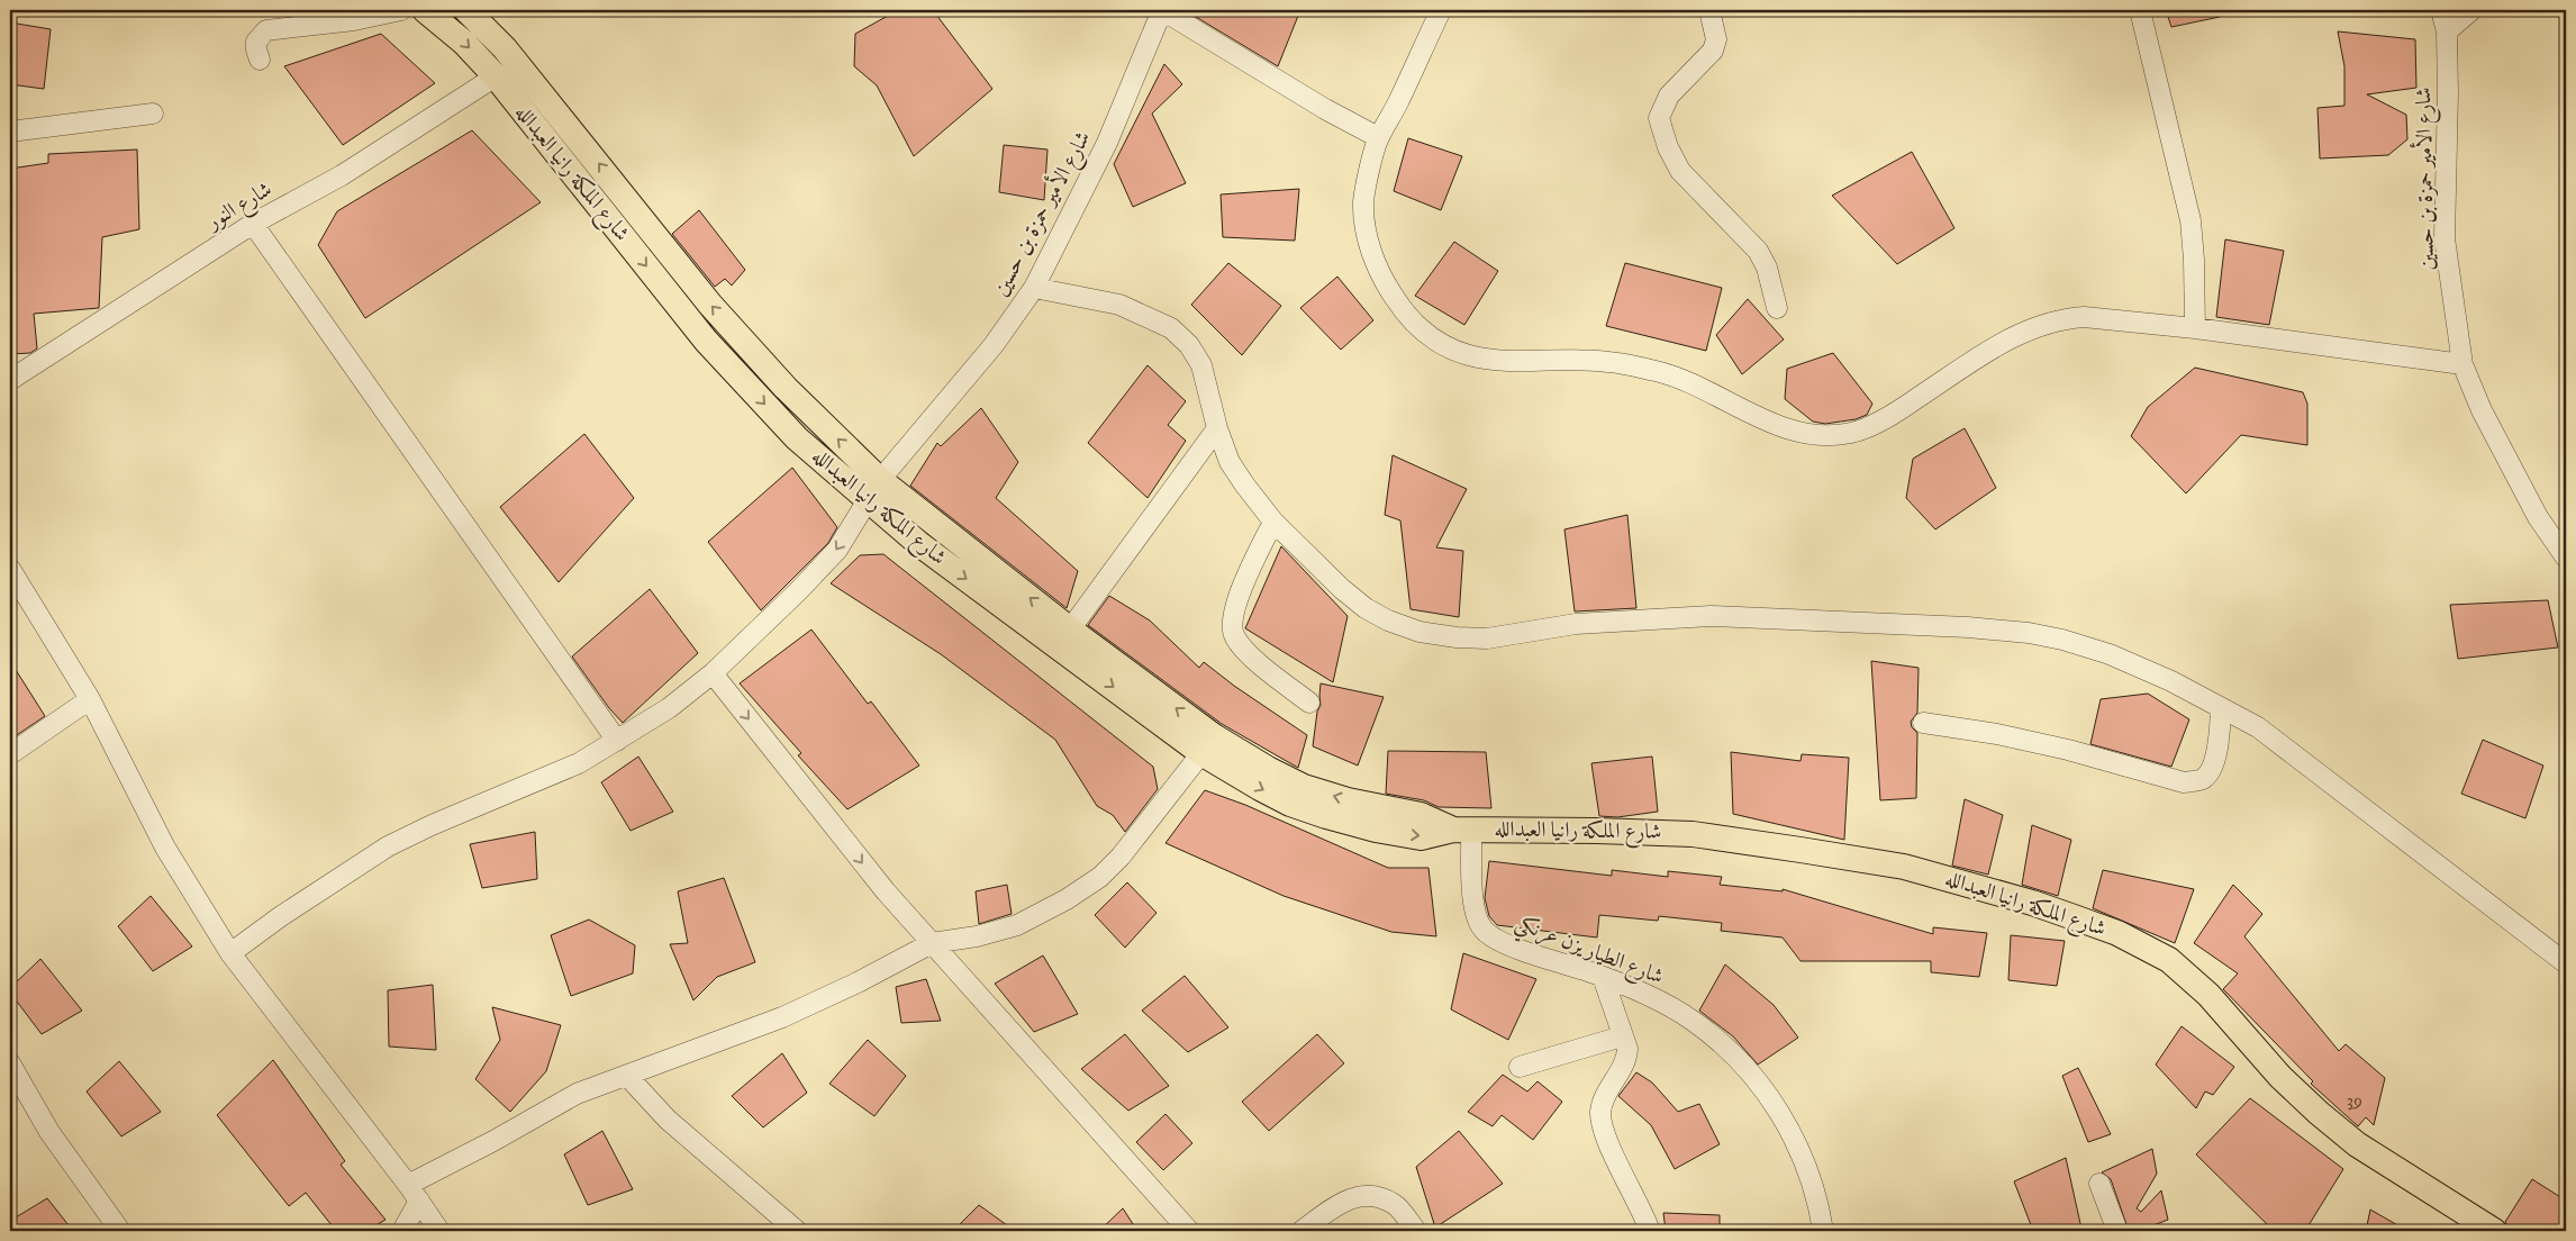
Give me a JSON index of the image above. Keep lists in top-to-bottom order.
{
  "streets": {
    "main road": ["شارع الملكة رانيا العبدالله"],
    "street": ["شارع الأمير حمزة بن حسين", "شارع النور", "شارع الطيار يزن عرنكي"]
  },
  "crossings": [
    ["شارع الملكة رانيا العبدالله", "شارع الأمير حمزة بن حسين"],
    ["شارع الملكة رانيا العبدالله", "شارع النور"],
    ["شارع الملكة رانيا العبدالله", "شارع الطيار يزن عرنكي"]
  ],
  "house_numbers": ["39"]
}
